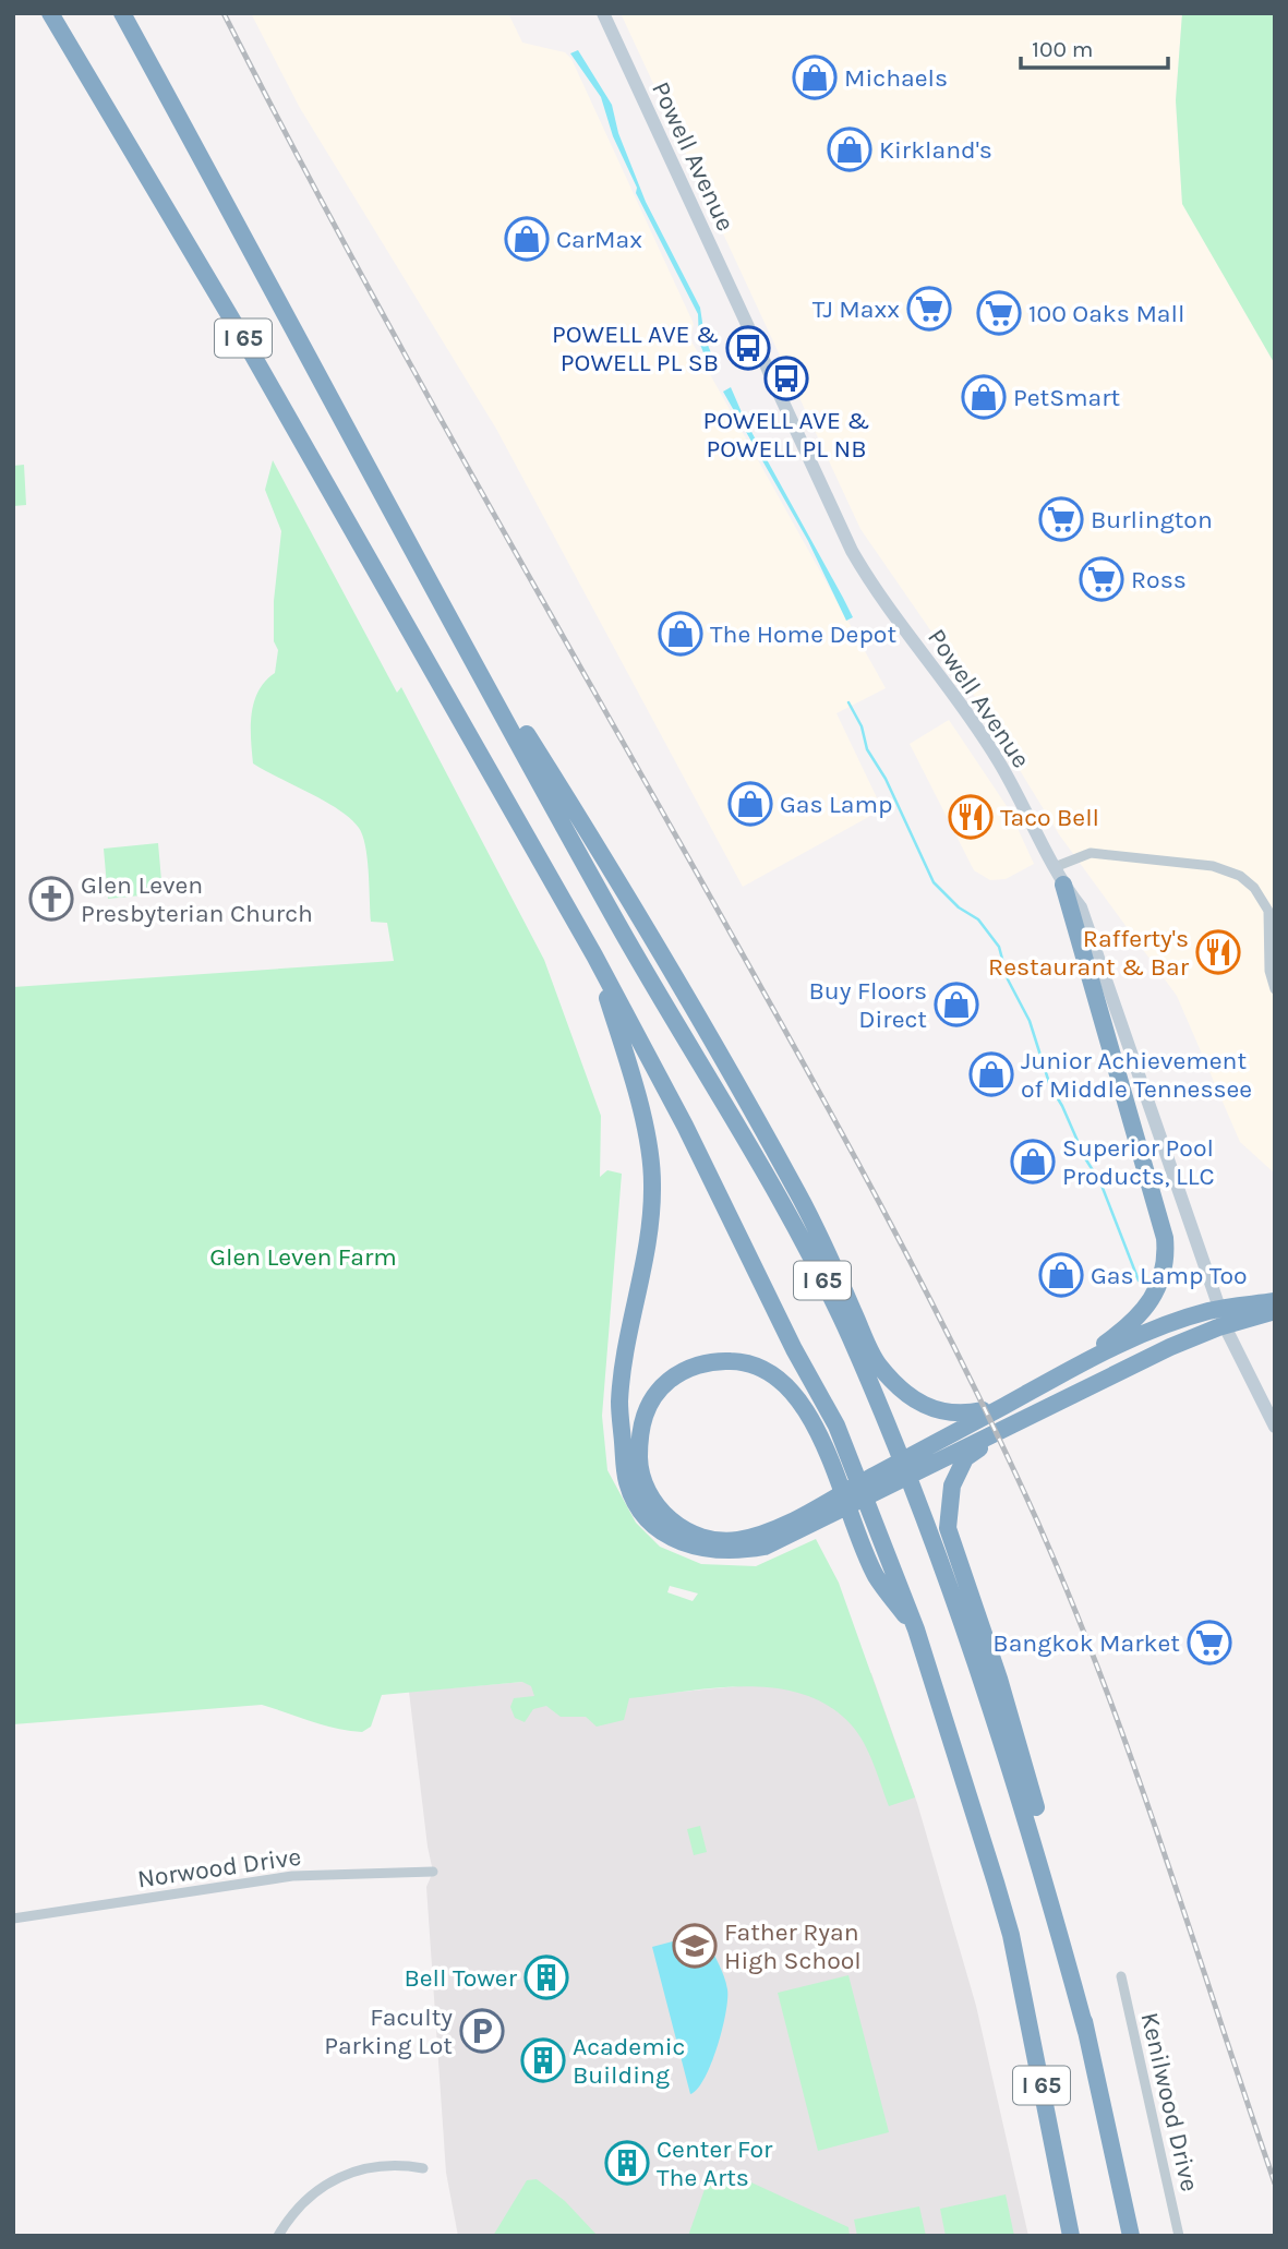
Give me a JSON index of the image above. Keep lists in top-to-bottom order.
{
  "streets": {
    "highway": ["I 65"],
    "main road": ["Powell Avenue"],
    "street": ["Norwood Drive", "Kenilwood Drive"]
  },
  "parks": ["Glen Leven Farm"],
  "places": {
    "shop": [
      "Michaels",
      "Kirkland's",
      "CarMax",
      "PetSmart",
      "The Home Depot",
      "Gas Lamp",
      "Buy Floors Direct",
      "Junior Achievement of Middle Tennessee",
      "Superior Pool Products, LLC",
      "Gas Lamp Too"
    ],
    "supermarket": [
      "TJ Maxx",
      "100 Oaks Mall",
      "Burlington",
      "Ross",
      "Bangkok Market"
    ],
    "bus stop": ["POWELL AVE & POWELL PL SB", "POWELL AVE & POWELL PL NB"],
    "restaurant": ["Taco Bell", "Rafferty's Restaurant & Bar"],
    "church": ["Glen Leven Presbyterian Church"],
    "school or university": ["Father Ryan High School"],
    "building": ["Bell Tower", "Academic Building", "Center For The Arts"],
    "parking": ["Faculty Parking Lot"]
  },
  "scale_bar": "100 m"
}
